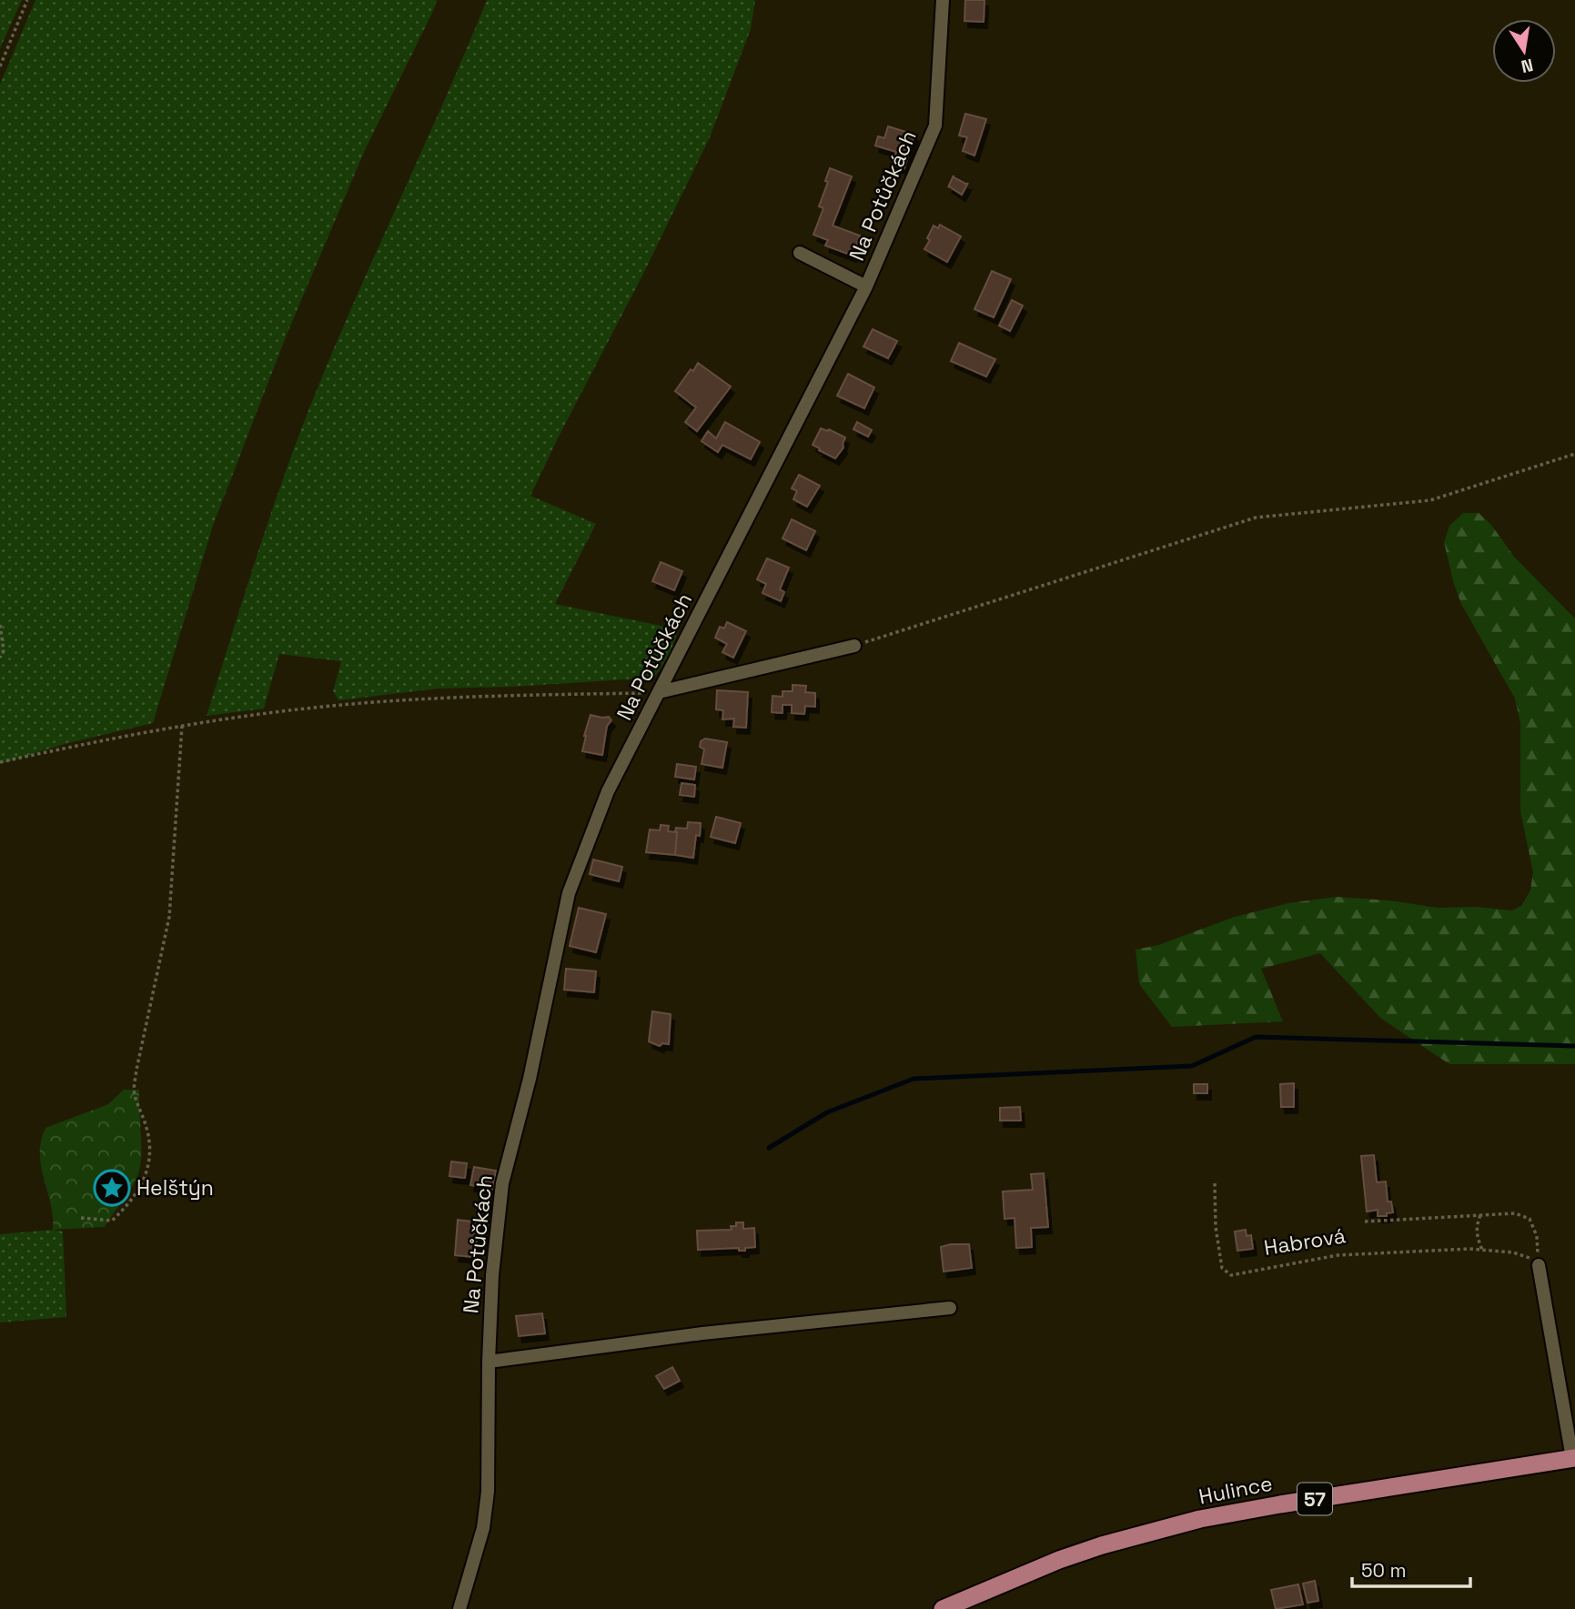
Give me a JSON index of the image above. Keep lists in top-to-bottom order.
{
  "streets": {
    "main road": ["Hulince", "57"],
    "street": ["Na Potůčkách"],
    "path": ["Habrová"]
  },
  "places": {
    "place": ["Helštýn"]
  },
  "scale_bar": "50 m",
  "north": "bottom"
}
